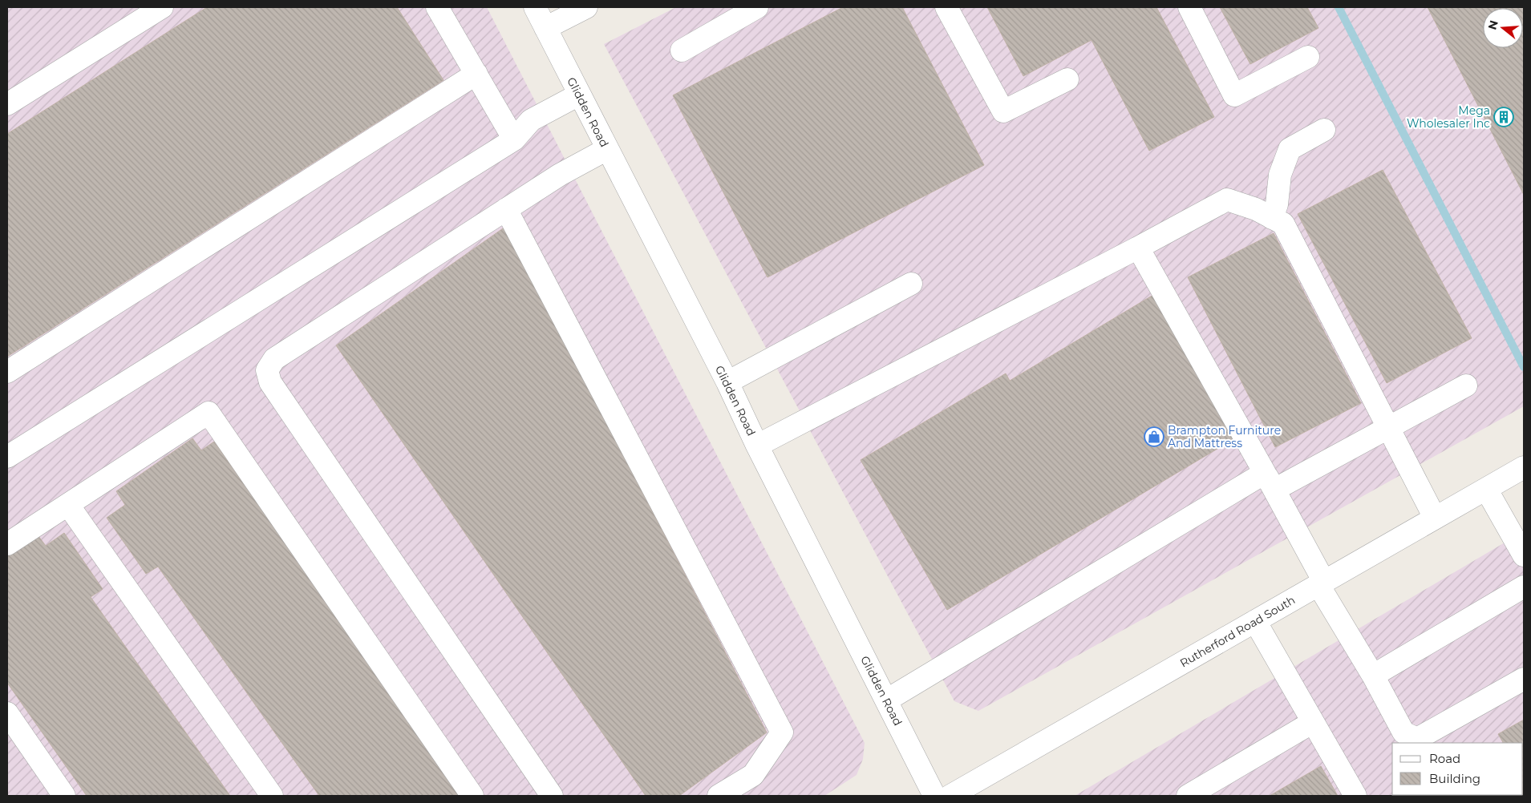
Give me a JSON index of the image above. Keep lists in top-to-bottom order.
{
  "streets": {
    "street": ["Glidden Road", "Rutherford Road South"]
  },
  "places": {
    "building": ["Mega Wholesaler Inc"],
    "shop": ["Brampton Furniture And Mattress"]
  },
  "legend": ["Road", "Building"],
  "north": "left"
}
